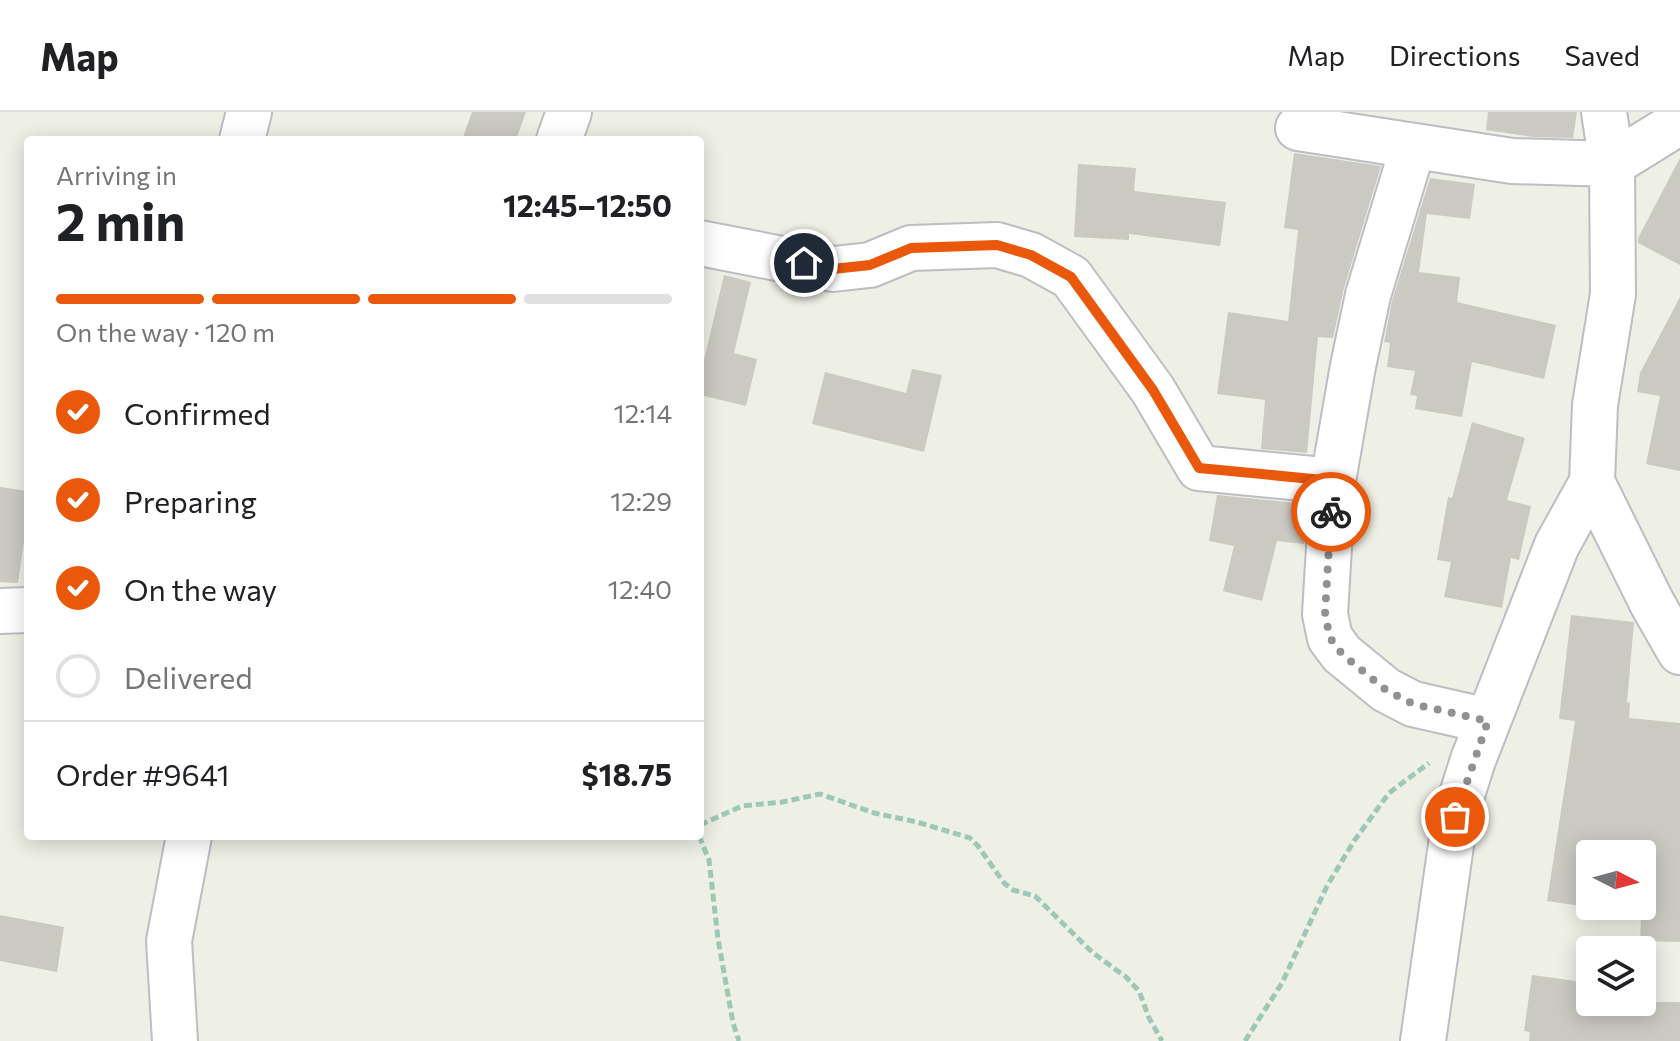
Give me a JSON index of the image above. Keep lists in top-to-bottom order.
{
  "north": "right",
  "page": {
    "header": "Map",
    "nav": ["Map", "Directions", "Saved"],
    "heading": ["2 min", "Arriving in", "12:45–12:50"],
    "panel": ["Order #9641", "$18.75"],
    "bar": "On the way · 120 m",
    "list": [
      ["Confirmed", "12:14"],
      ["Preparing", "12:29"],
      ["On the way", "12:40"],
      "Delivered"
    ]
  }
}
